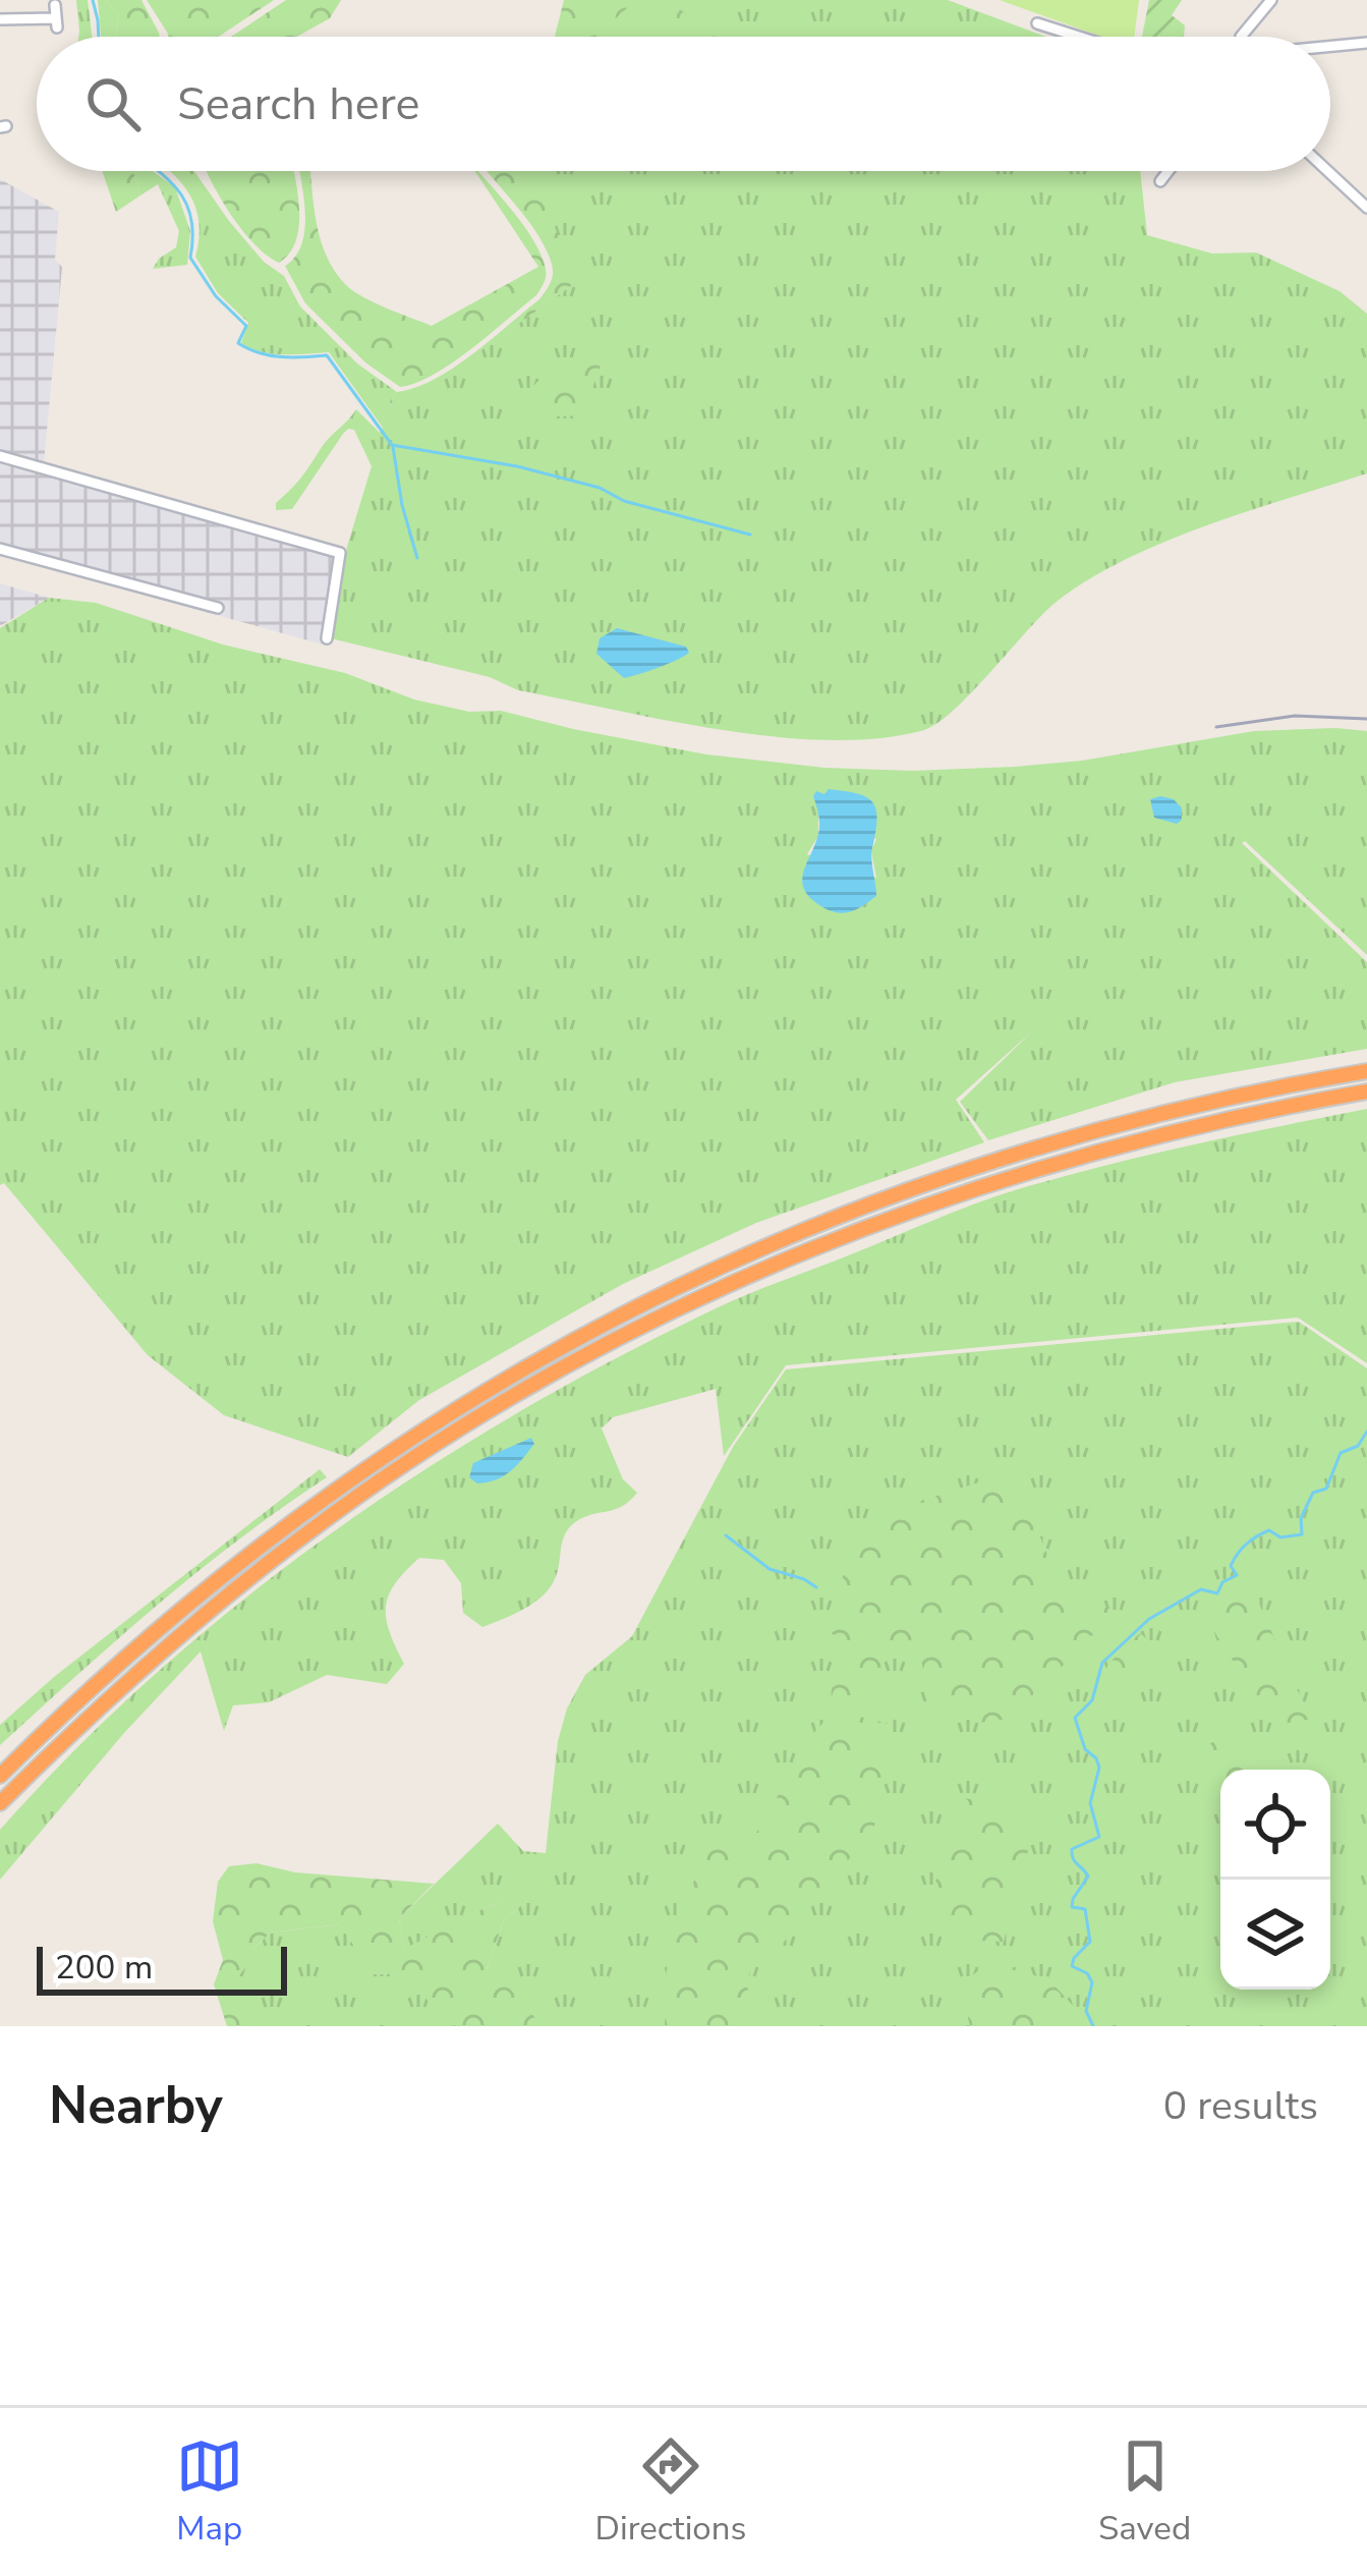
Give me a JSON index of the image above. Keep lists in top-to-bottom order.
{
  "scale_bar": "200 m",
  "page": {
    "search": "Search here",
    "scale": "200 m",
    "heading": ["Nearby", "0 results"],
    "nav": ["Map", "Directions", "Saved"]
  }
}
